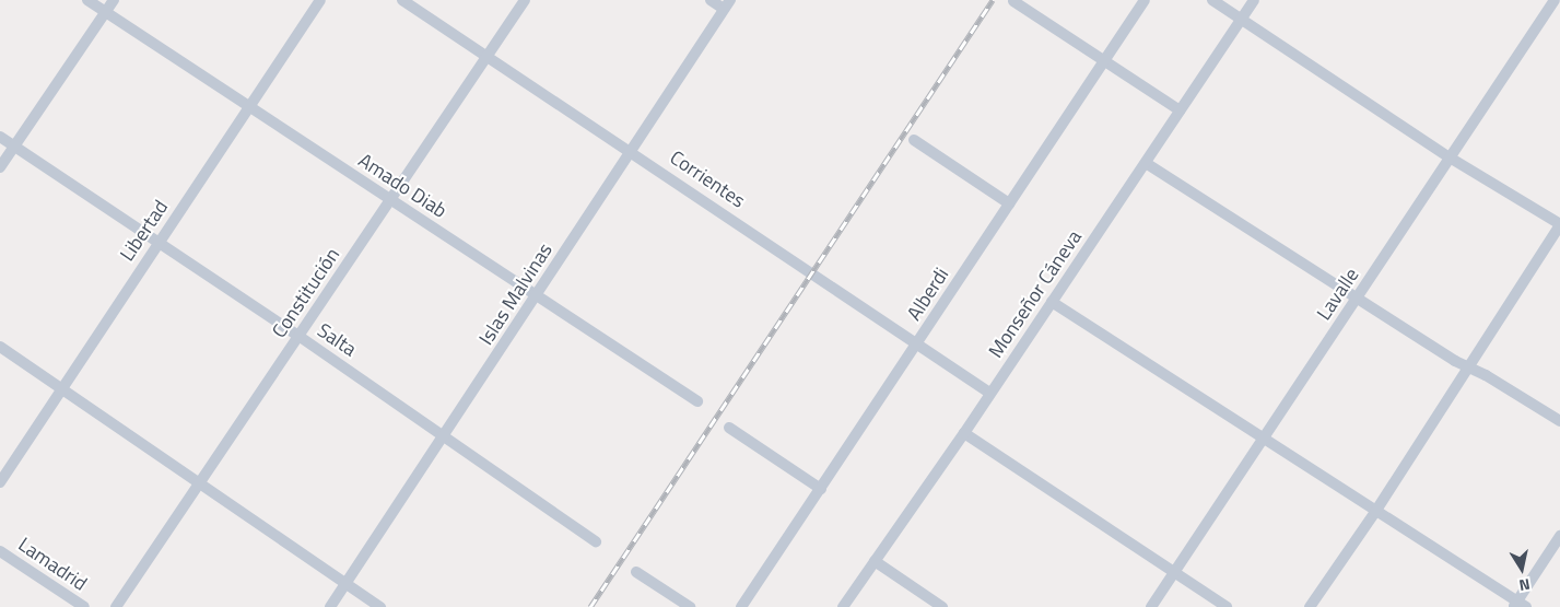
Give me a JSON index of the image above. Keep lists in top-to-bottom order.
{
  "streets": {
    "street": [
      "Corrientes",
      "Amado Diab",
      "Libertad",
      "Constitución",
      "Islas Malvinas",
      "Alberdi",
      "Monseñor Cáneva",
      "Lavalle",
      "Salta",
      "Lamadrid"
    ]
  },
  "crossings": [
    ["Corrientes", "Constitución"],
    ["Corrientes", "Islas Malvinas"],
    ["Corrientes", "Alberdi"],
    ["Corrientes", "Monseñor Cáneva"],
    ["Amado Diab", "Libertad"],
    ["Amado Diab", "Constitución"],
    ["Amado Diab", "Islas Malvinas"],
    ["Libertad", "Salta"],
    ["Constitución", "Salta"],
    ["Islas Malvinas", "Salta"]
  ],
  "north": "bottom"
}
